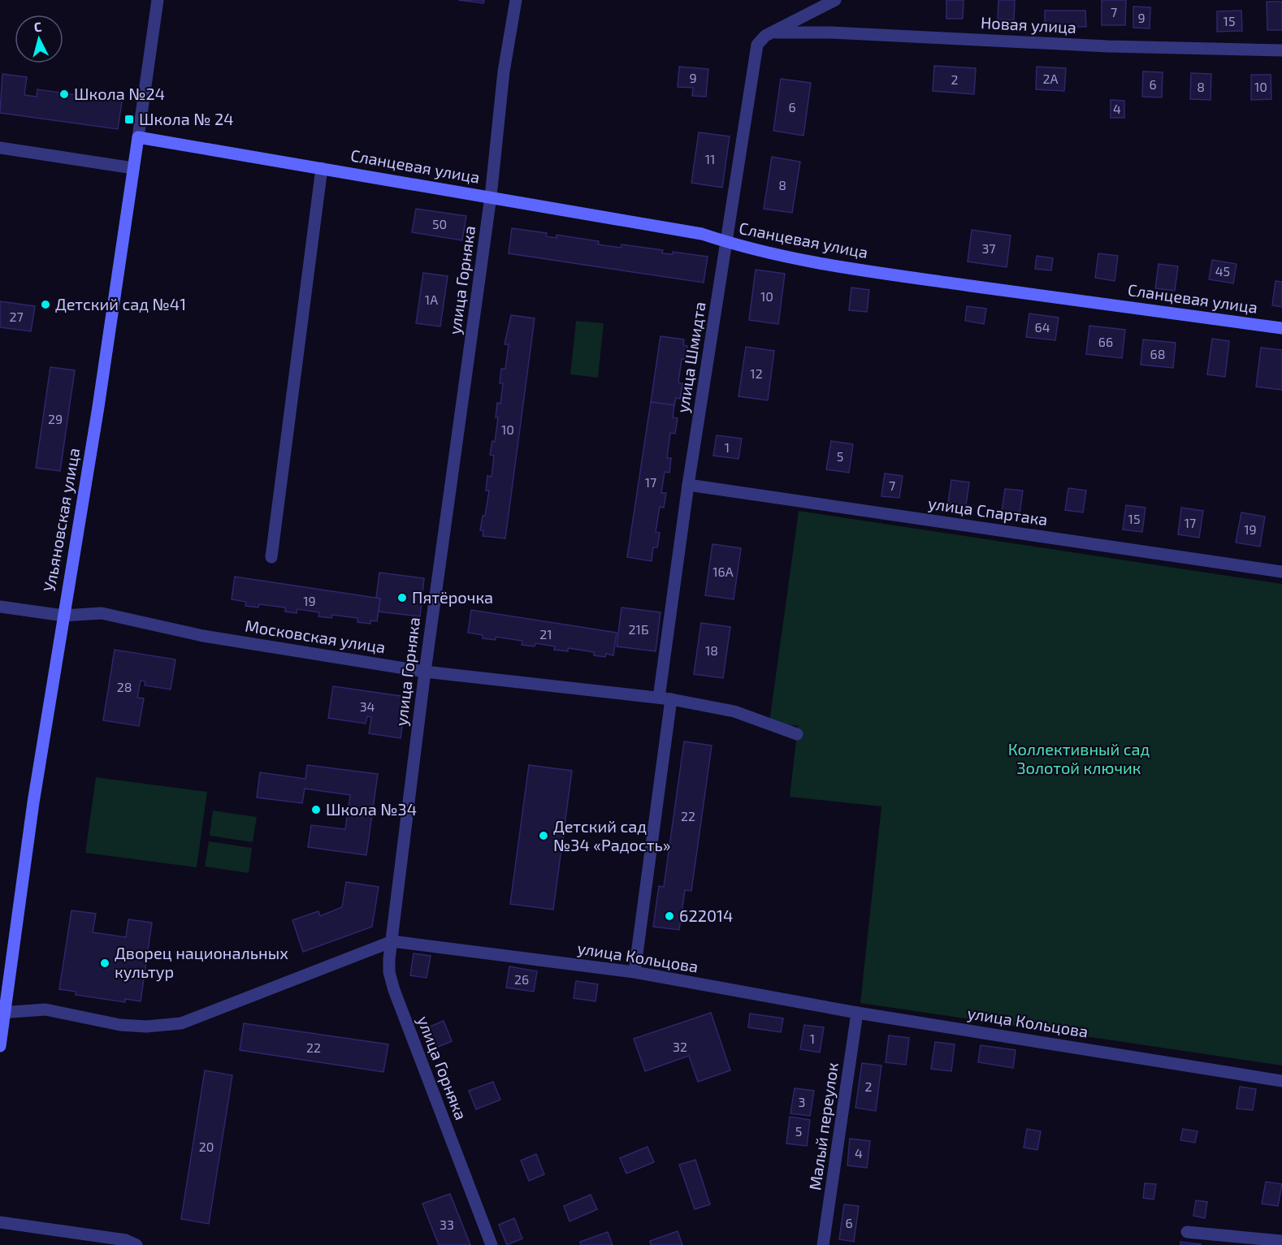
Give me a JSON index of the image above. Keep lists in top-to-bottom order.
{
  "streets": {
    "main road": ["Сланцевая улица", "Ульяновская улица"],
    "street": [
      "Новая улица",
      "улица Горняка",
      "улица Шмидта",
      "улица Спартака",
      "Московская улица",
      "улица Кольцова",
      "Малый переулок"
    ]
  },
  "crossings": [
    ["Новая улица", "улица Шмидта"],
    ["Сланцевая улица", "улица Горняка"],
    ["Сланцевая улица", "улица Шмидта"],
    ["Сланцевая улица", "Ульяновская улица"],
    ["улица Горняка", "Московская улица"],
    ["улица Горняка", "улица Кольцова"],
    ["улица Шмидта", "улица Спартака"],
    ["улица Шмидта", "Московская улица"],
    ["улица Шмидта", "улица Кольцова"],
    ["Ульяновская улица", "Московская улица"],
    ["Ульяновская улица", "улица Кольцова"],
    ["улица Кольцова", "Малый переулок"]
  ],
  "parks": ["Коллективный сад Золотой ключик"],
  "places": {
    "other": [
      "Школа №24",
      "Детский сад №41",
      "Пятёрочка",
      "Школа №34",
      "Детский сад №34 «Радость»",
      "622014",
      "Дворец национальных культур"
    ],
    "transit": ["Школа № 24"]
  },
  "house_numbers": [
    "7",
    "9",
    "15",
    "9",
    "2А",
    "2",
    "6",
    "8",
    "10",
    "6",
    "4",
    "11",
    "8",
    "50",
    "37",
    "45",
    "10",
    "1А",
    "27",
    "64",
    "66",
    "68",
    "12",
    "29",
    "10",
    "1",
    "5",
    "17",
    "7",
    "15",
    "17",
    "19",
    "16А",
    "19",
    "21Б",
    "21",
    "18",
    "28",
    "34",
    "22",
    "26",
    "1",
    "32",
    "22",
    "2",
    "3",
    "5",
    "20",
    "4",
    "6",
    "33"
  ],
  "north": "top"
}
